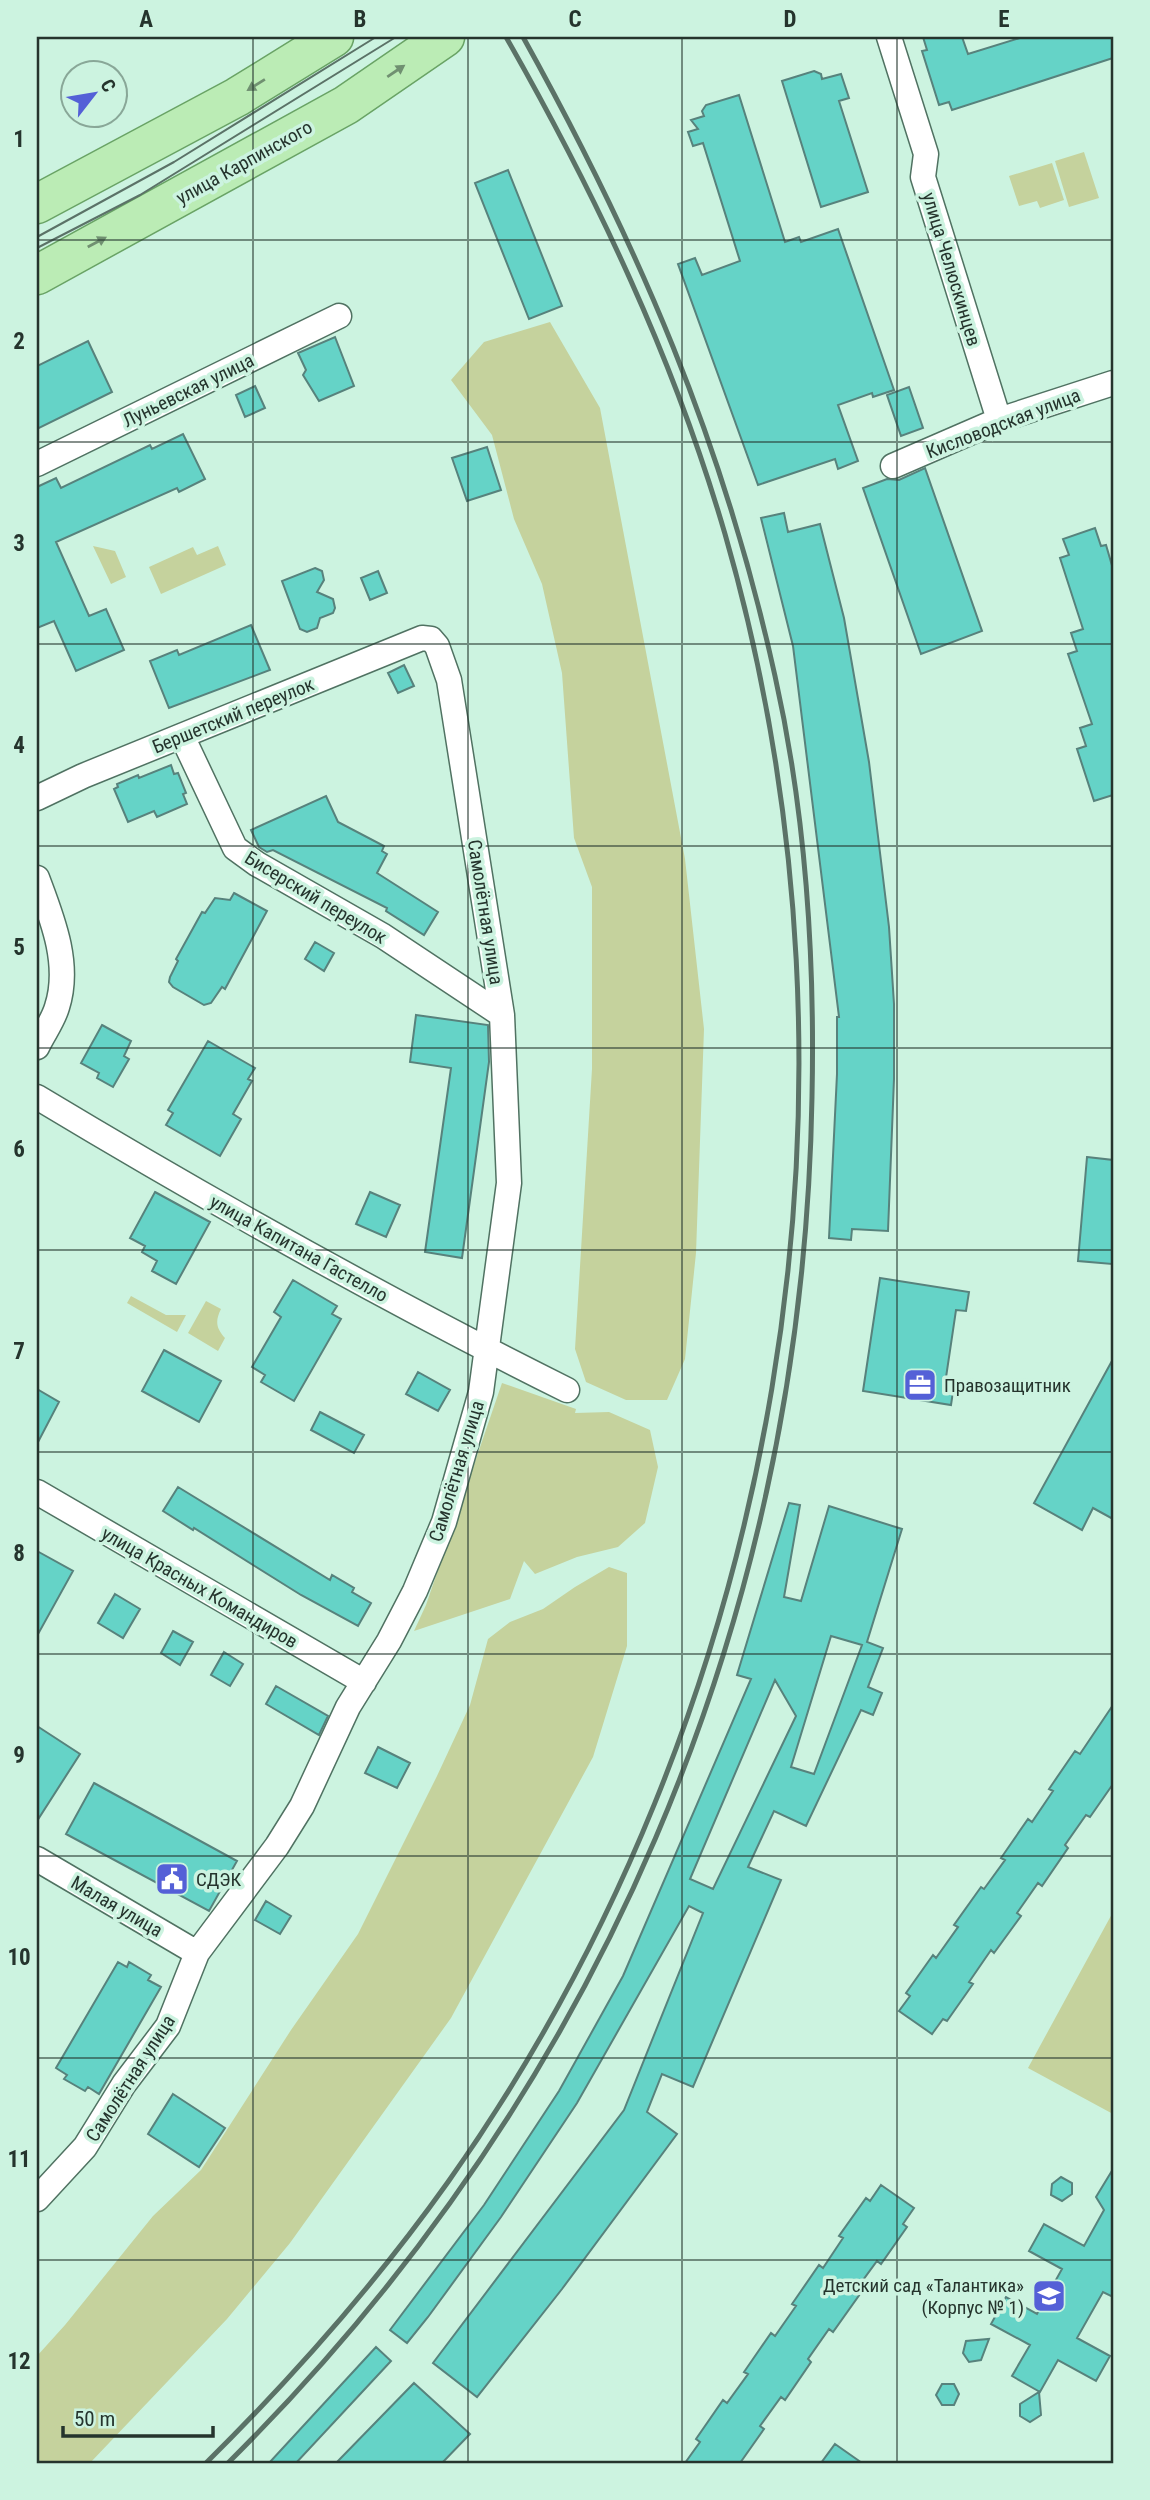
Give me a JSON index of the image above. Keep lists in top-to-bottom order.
{
  "streets": {
    "main road": ["улица Карпинского"],
    "street": [
      "улица Челюскинцев",
      "Луньевская улица",
      "Кисловодская улица",
      "Бершетский переулок",
      "Бисерский переулок",
      "Самолётная улица",
      "улица Капитана Гастелло",
      "улица Красных Командиров",
      "Малая улица"
    ]
  },
  "crossings": [
    ["улица Челюскинцев", "Кисловодская улица"],
    ["Бершетский переулок", "Бисерский переулок"],
    ["Бершетский переулок", "Самолётная улица"],
    ["Бисерский переулок", "Самолётная улица"],
    ["Самолётная улица", "улица Капитана Гастелло"],
    ["Самолётная улица", "улица Красных Командиров"],
    ["Самолётная улица", "Малая улица"]
  ],
  "places": {
    "office": ["Правозащитник"],
    "public building": ["СДЭК"],
    "school or university": ["Детский сад «Талантика» (Корпус № 1)"]
  },
  "scale_bar": "50 m",
  "north": "top right",
  "grid": {
    "columns": [
      "A",
      "B",
      "C",
      "D",
      "E"
    ],
    "rows": [
      "1",
      "2",
      "3",
      "4",
      "5",
      "6",
      "7",
      "8",
      "9",
      "10",
      "11",
      "12"
    ]
  }
}
